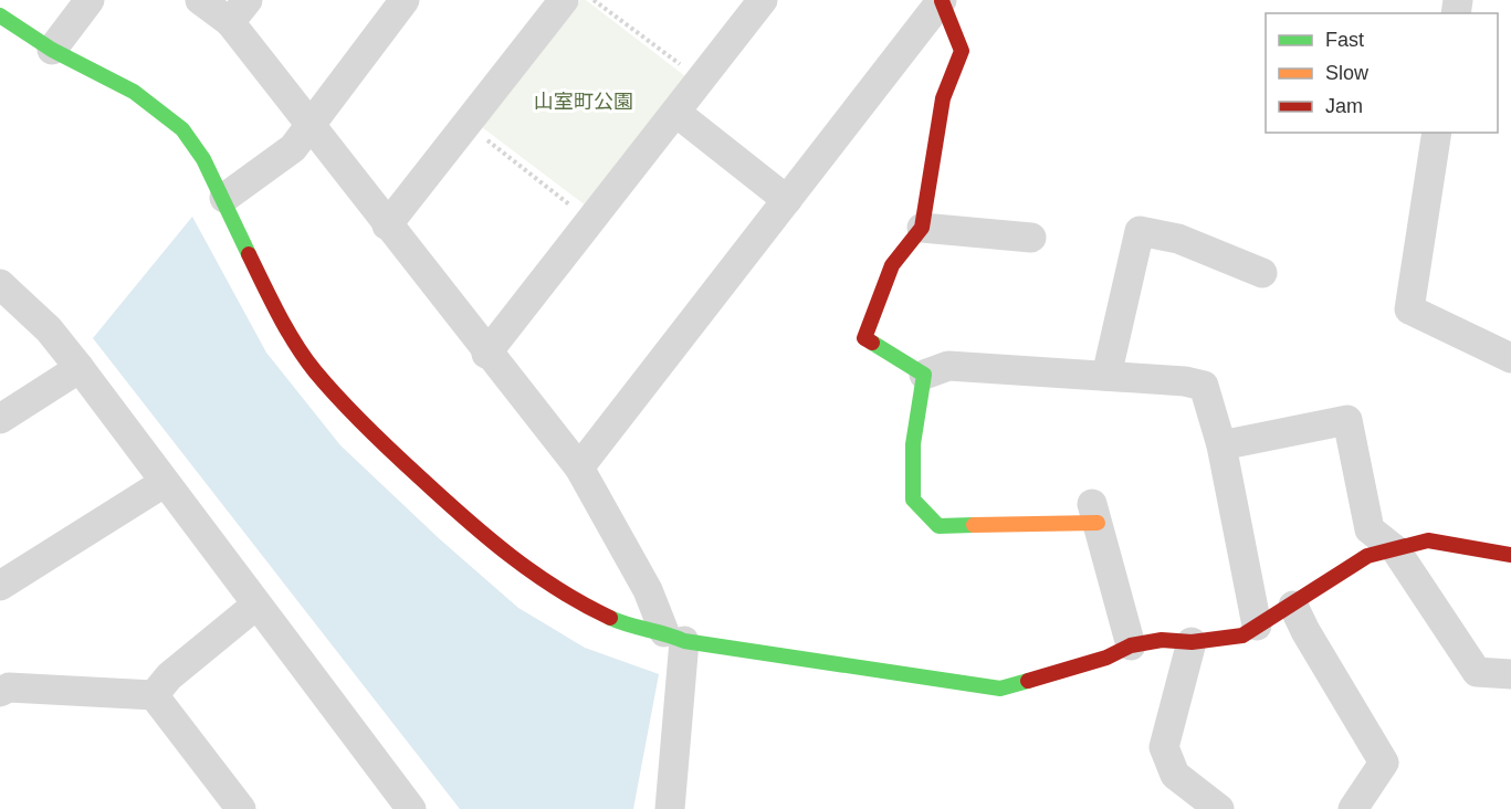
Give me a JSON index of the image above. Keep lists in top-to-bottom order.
{
  "parks": ["山室町公園"],
  "legend": ["Fast", "Slow", "Jam"]
}
